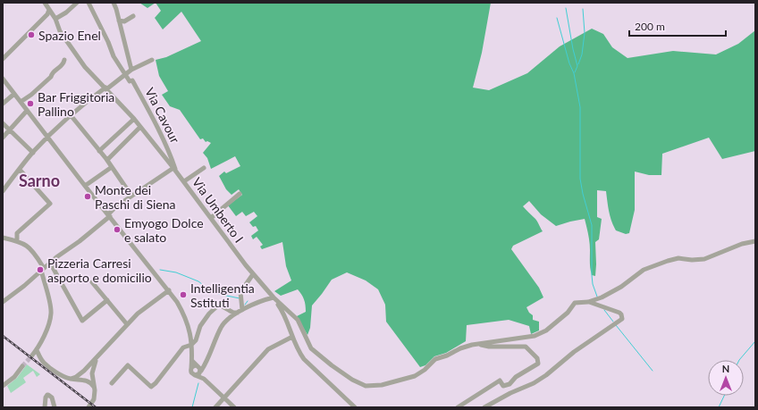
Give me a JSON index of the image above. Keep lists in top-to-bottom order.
{
  "streets": {
    "street": ["Via Cavour", "Via Umberto I"]
  },
  "crossings": [
    ["Via Cavour", "Via Umberto I"]
  ],
  "districts": ["Sarno"],
  "places": [
    "Spazio Enel",
    "Bar Friggitoria Pallino",
    "Monte dei Paschi di Siena",
    "Emyogo Dolce e salato",
    "Pizzeria Carresi asporto e domicilio",
    "Intelligentia Sstituti"
  ],
  "scale_bar": "200 m",
  "north": "top"
}
